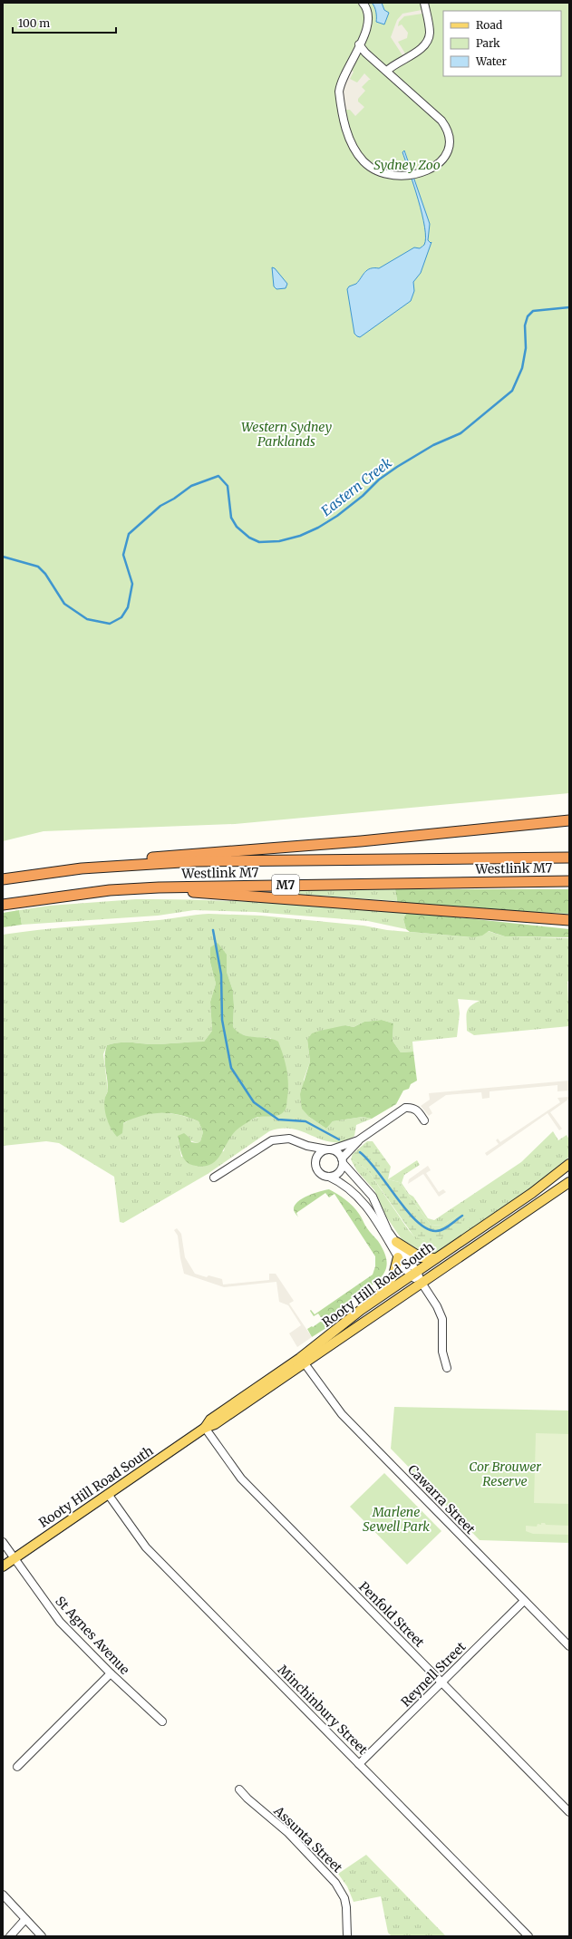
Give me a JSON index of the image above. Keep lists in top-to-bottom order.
{
  "streets": {
    "highway": ["Westlink M7", "M7"],
    "main road": ["Rooty Hill Road South"],
    "street": [
      "Cawarra Street",
      "Penfold Street",
      "St Agnes Avenue",
      "Reynell Street",
      "Minchinbury Street",
      "Assunta Street"
    ]
  },
  "crossings": [
    ["Westlink M7", "M7"],
    ["Rooty Hill Road South", "Cawarra Street"],
    ["Rooty Hill Road South", "Penfold Street"],
    ["Rooty Hill Road South", "St Agnes Avenue"],
    ["Rooty Hill Road South", "Minchinbury Street"],
    ["Cawarra Street", "Reynell Street"],
    ["Penfold Street", "Reynell Street"],
    ["Reynell Street", "Minchinbury Street"]
  ],
  "water": ["Eastern Creek"],
  "parks": [
    "Sydney Zoo",
    "Western Sydney Parklands",
    "Cor Brouwer Reserve",
    "Marlene Sewell Park"
  ],
  "legend": ["Road", "Park", "Water"],
  "scale_bar": "100 m"
}
